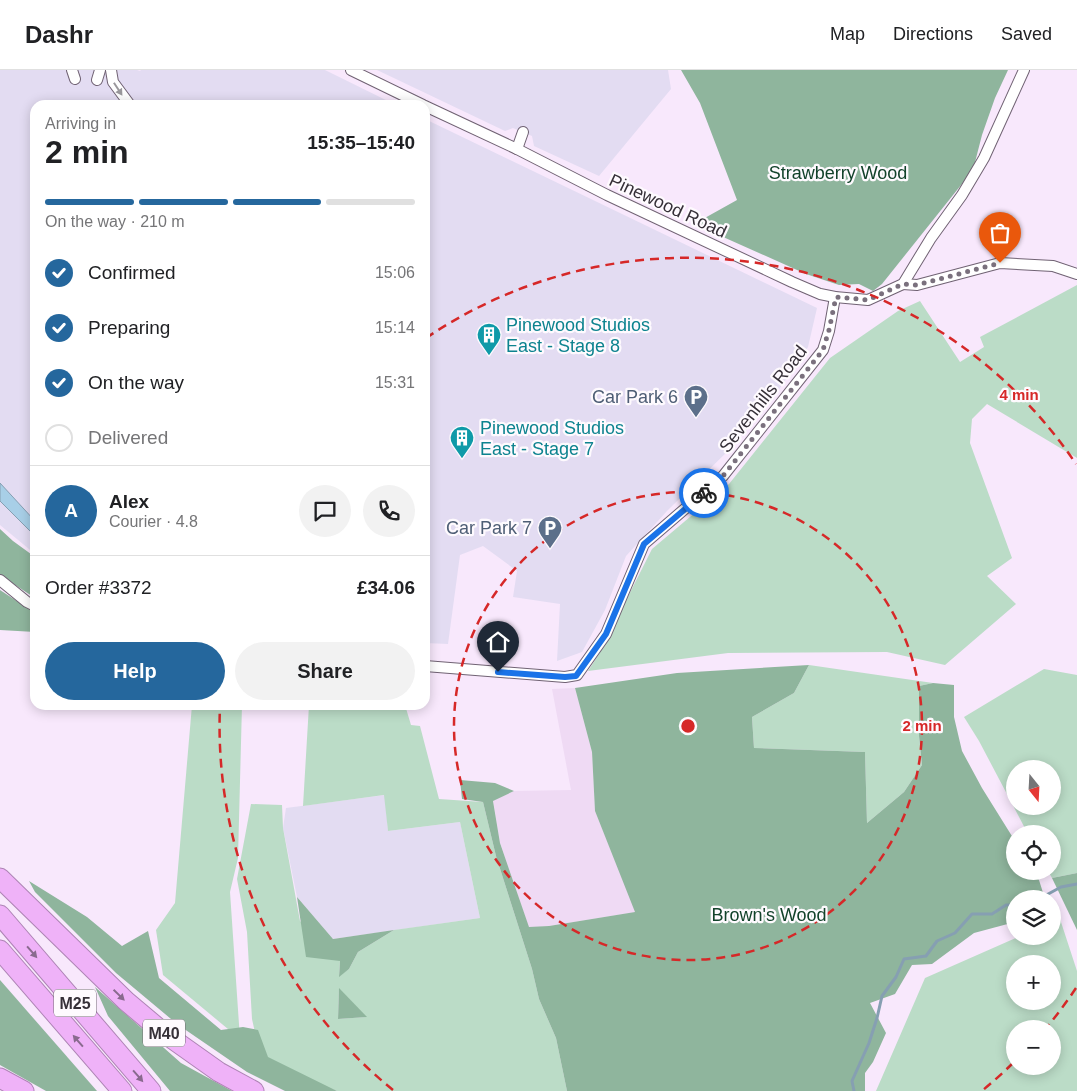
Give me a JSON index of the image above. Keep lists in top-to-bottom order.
{
  "streets": {
    "highway": ["M25", "M40"],
    "street": ["Pinewood Road", "Sevenhills Road"]
  },
  "crossings": [
    ["Pinewood Road", "Sevenhills Road"]
  ],
  "parks": ["Strawberry Wood", "Brown's Wood"],
  "places": {
    "building": ["Pinewood Studios East - Stage 8", "Pinewood Studios East - Stage 7"],
    "parking": ["Car Park 6", "Car Park 7"]
  },
  "north": "bottom",
  "page": {
    "header": "Dashr",
    "nav": ["Map", "Directions", "Saved"],
    "heading": ["2 min", "Arriving in", "15:35–15:40"],
    "panel": [
      "Alex",
      "Courier · 4.8",
      "Order #3372",
      "£34.06"
    ],
    "bar": "On the way · 210 m",
    "list": [
      ["Confirmed", "15:06"],
      ["Preparing", "15:14"],
      ["On the way", "15:31"],
      "Delivered"
    ],
    "round": "A",
    "buttons": ["Help", "Share"],
    "map_buttons": ["+", "−"]
  },
  "rings": ["4 min", "2 min"]
}
